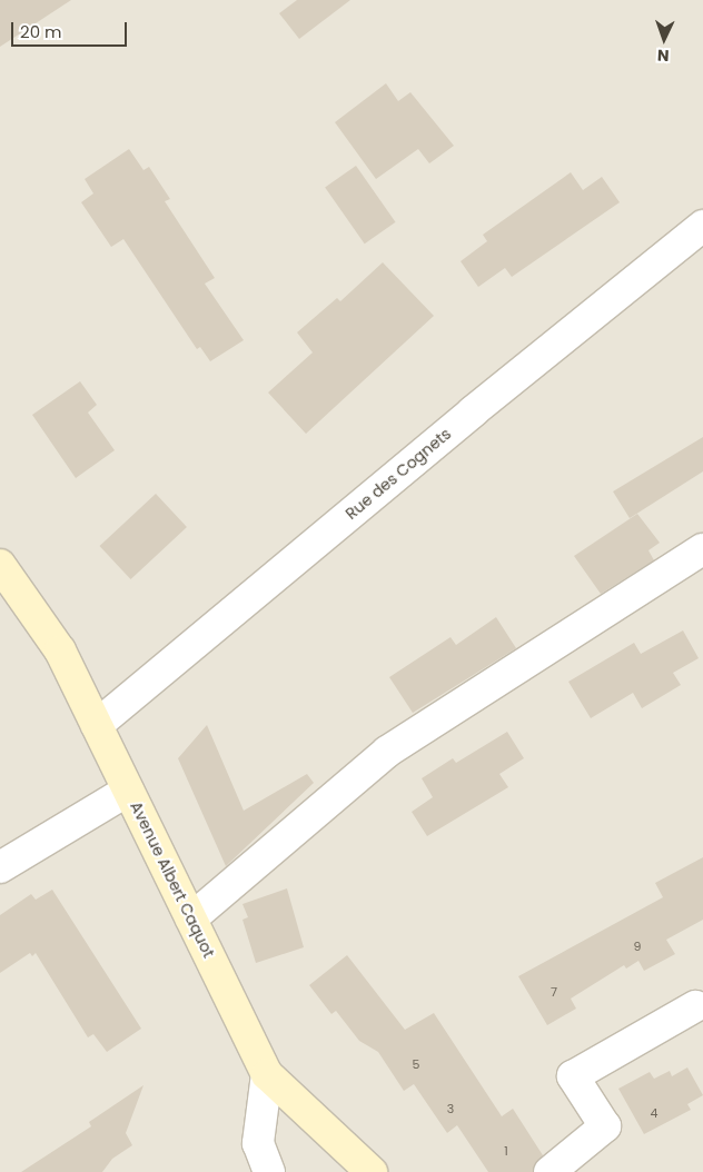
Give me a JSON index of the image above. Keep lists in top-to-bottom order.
{
  "streets": {
    "main road": ["Avenue Albert Caquot"],
    "street": ["Rue des Cognets"]
  },
  "crossings": [
    ["Rue des Cognets", "Avenue Albert Caquot"]
  ],
  "house_numbers": [
    "9",
    "7",
    "5",
    "3",
    "4",
    "1"
  ],
  "scale_bar": "20 m",
  "north": "bottom"
}
